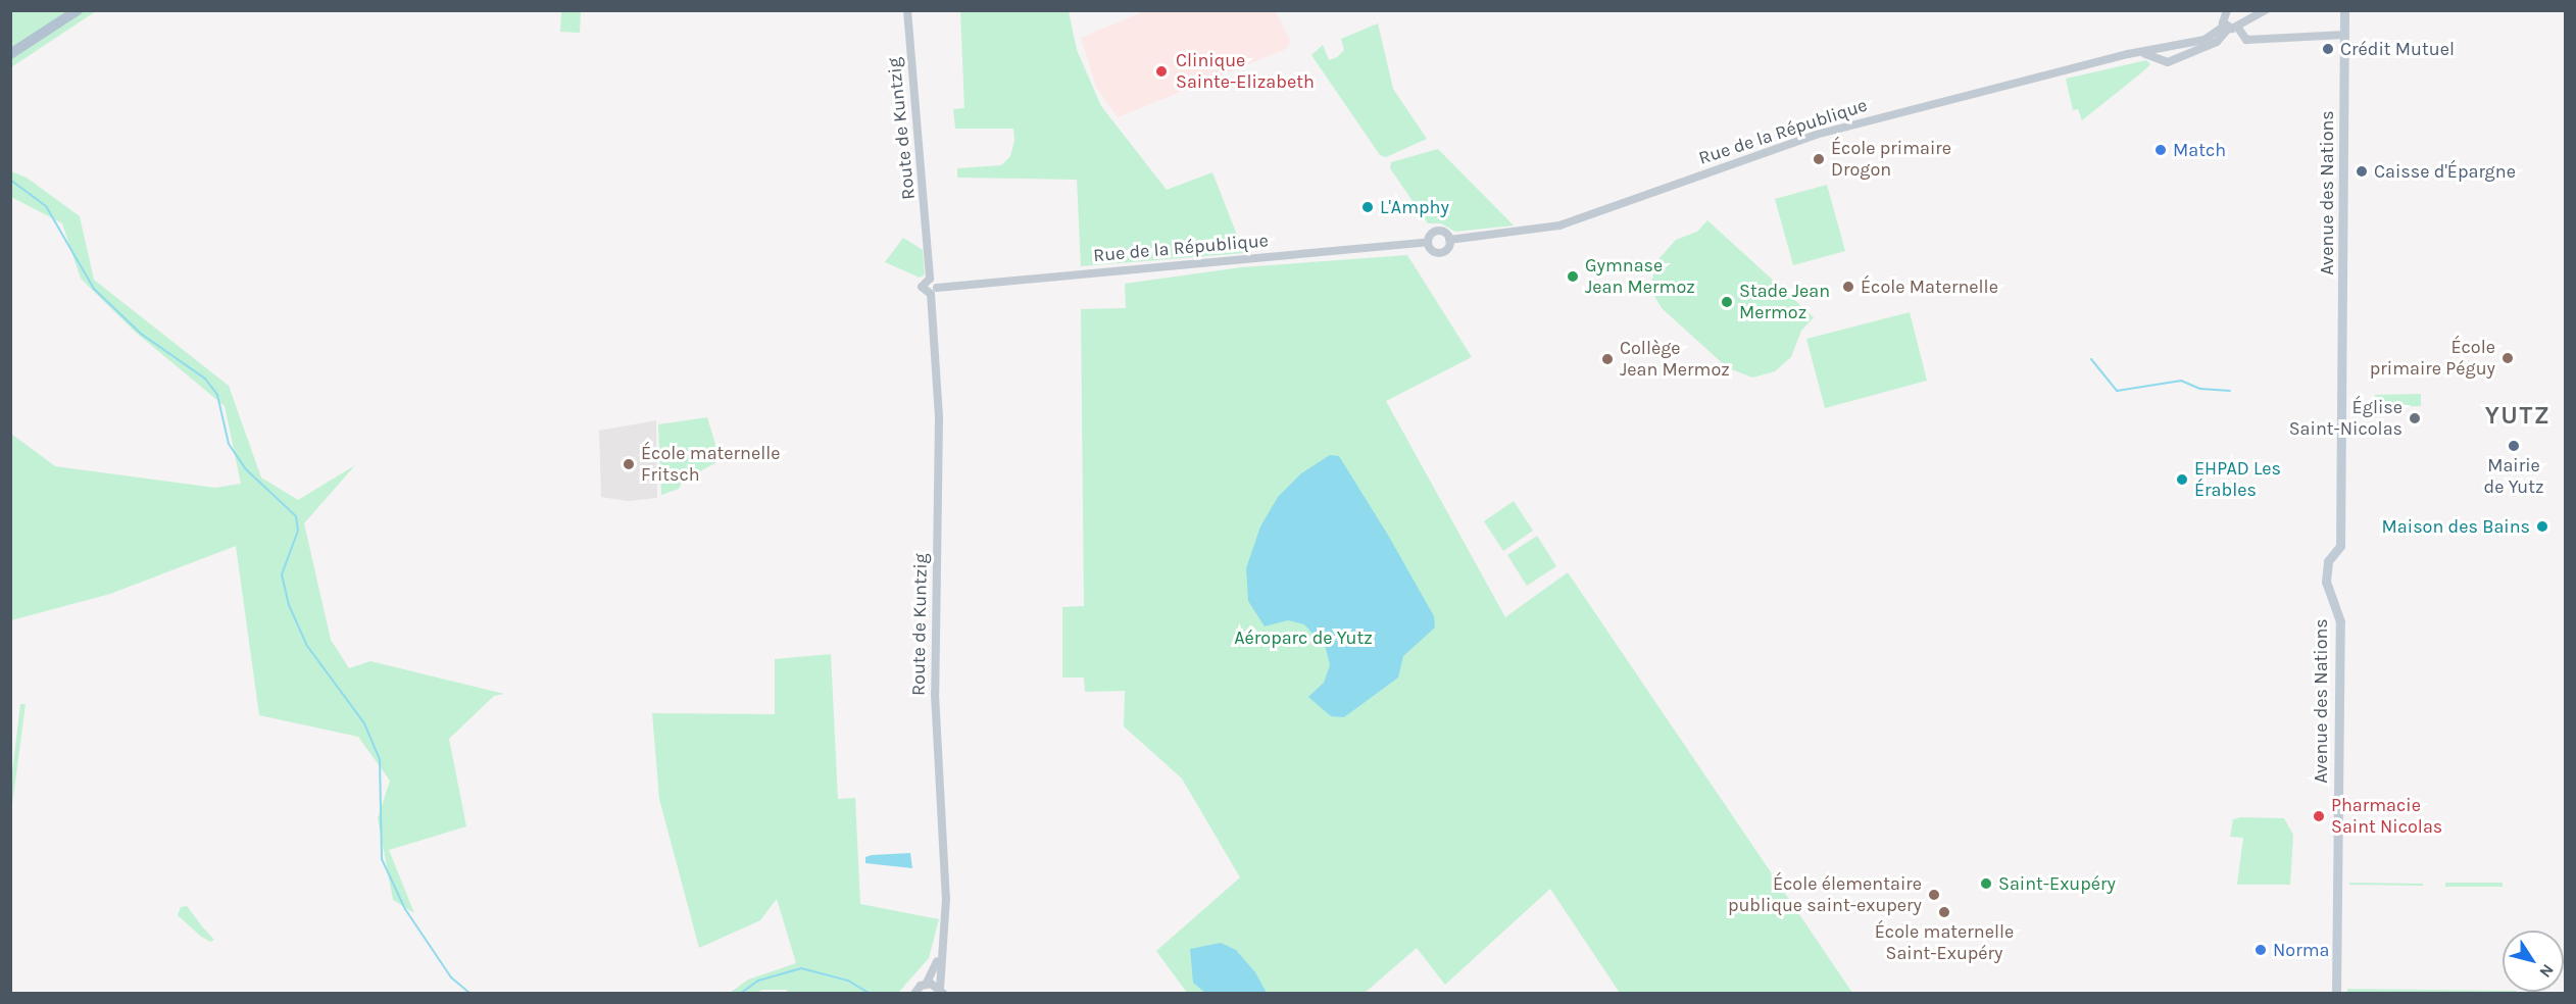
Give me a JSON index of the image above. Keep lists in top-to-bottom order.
{
  "streets": {
    "main road": ["Avenue des Nations"],
    "street": ["Route de Kuntzig", "Rue de la République"]
  },
  "crossings": [
    ["Route de Kuntzig", "Rue de la République"]
  ],
  "districts": ["YUTZ"],
  "parks": ["Aéroparc de Yutz"],
  "places": [
    "Crédit Mutuel",
    "Clinique Sainte-Elizabeth",
    "Match",
    "École primaire Drogon",
    "Caisse d'Épargne",
    "L'Amphy",
    "Gymnase Jean Mermoz",
    "École Maternelle",
    "Stade Jean Mermoz",
    "École primaire Péguy",
    "Collège Jean Mermoz",
    "Église Saint-Nicolas",
    "Mairie de Yutz",
    "École maternelle Fritsch",
    "EHPAD Les Érables",
    "Maison des Bains",
    "Pharmacie Saint Nicolas",
    "Saint-Exupéry",
    "École élementaire publique saint-exupery",
    "École maternelle Saint-Exupéry",
    "Norma"
  ],
  "north": "bottom right"
}
